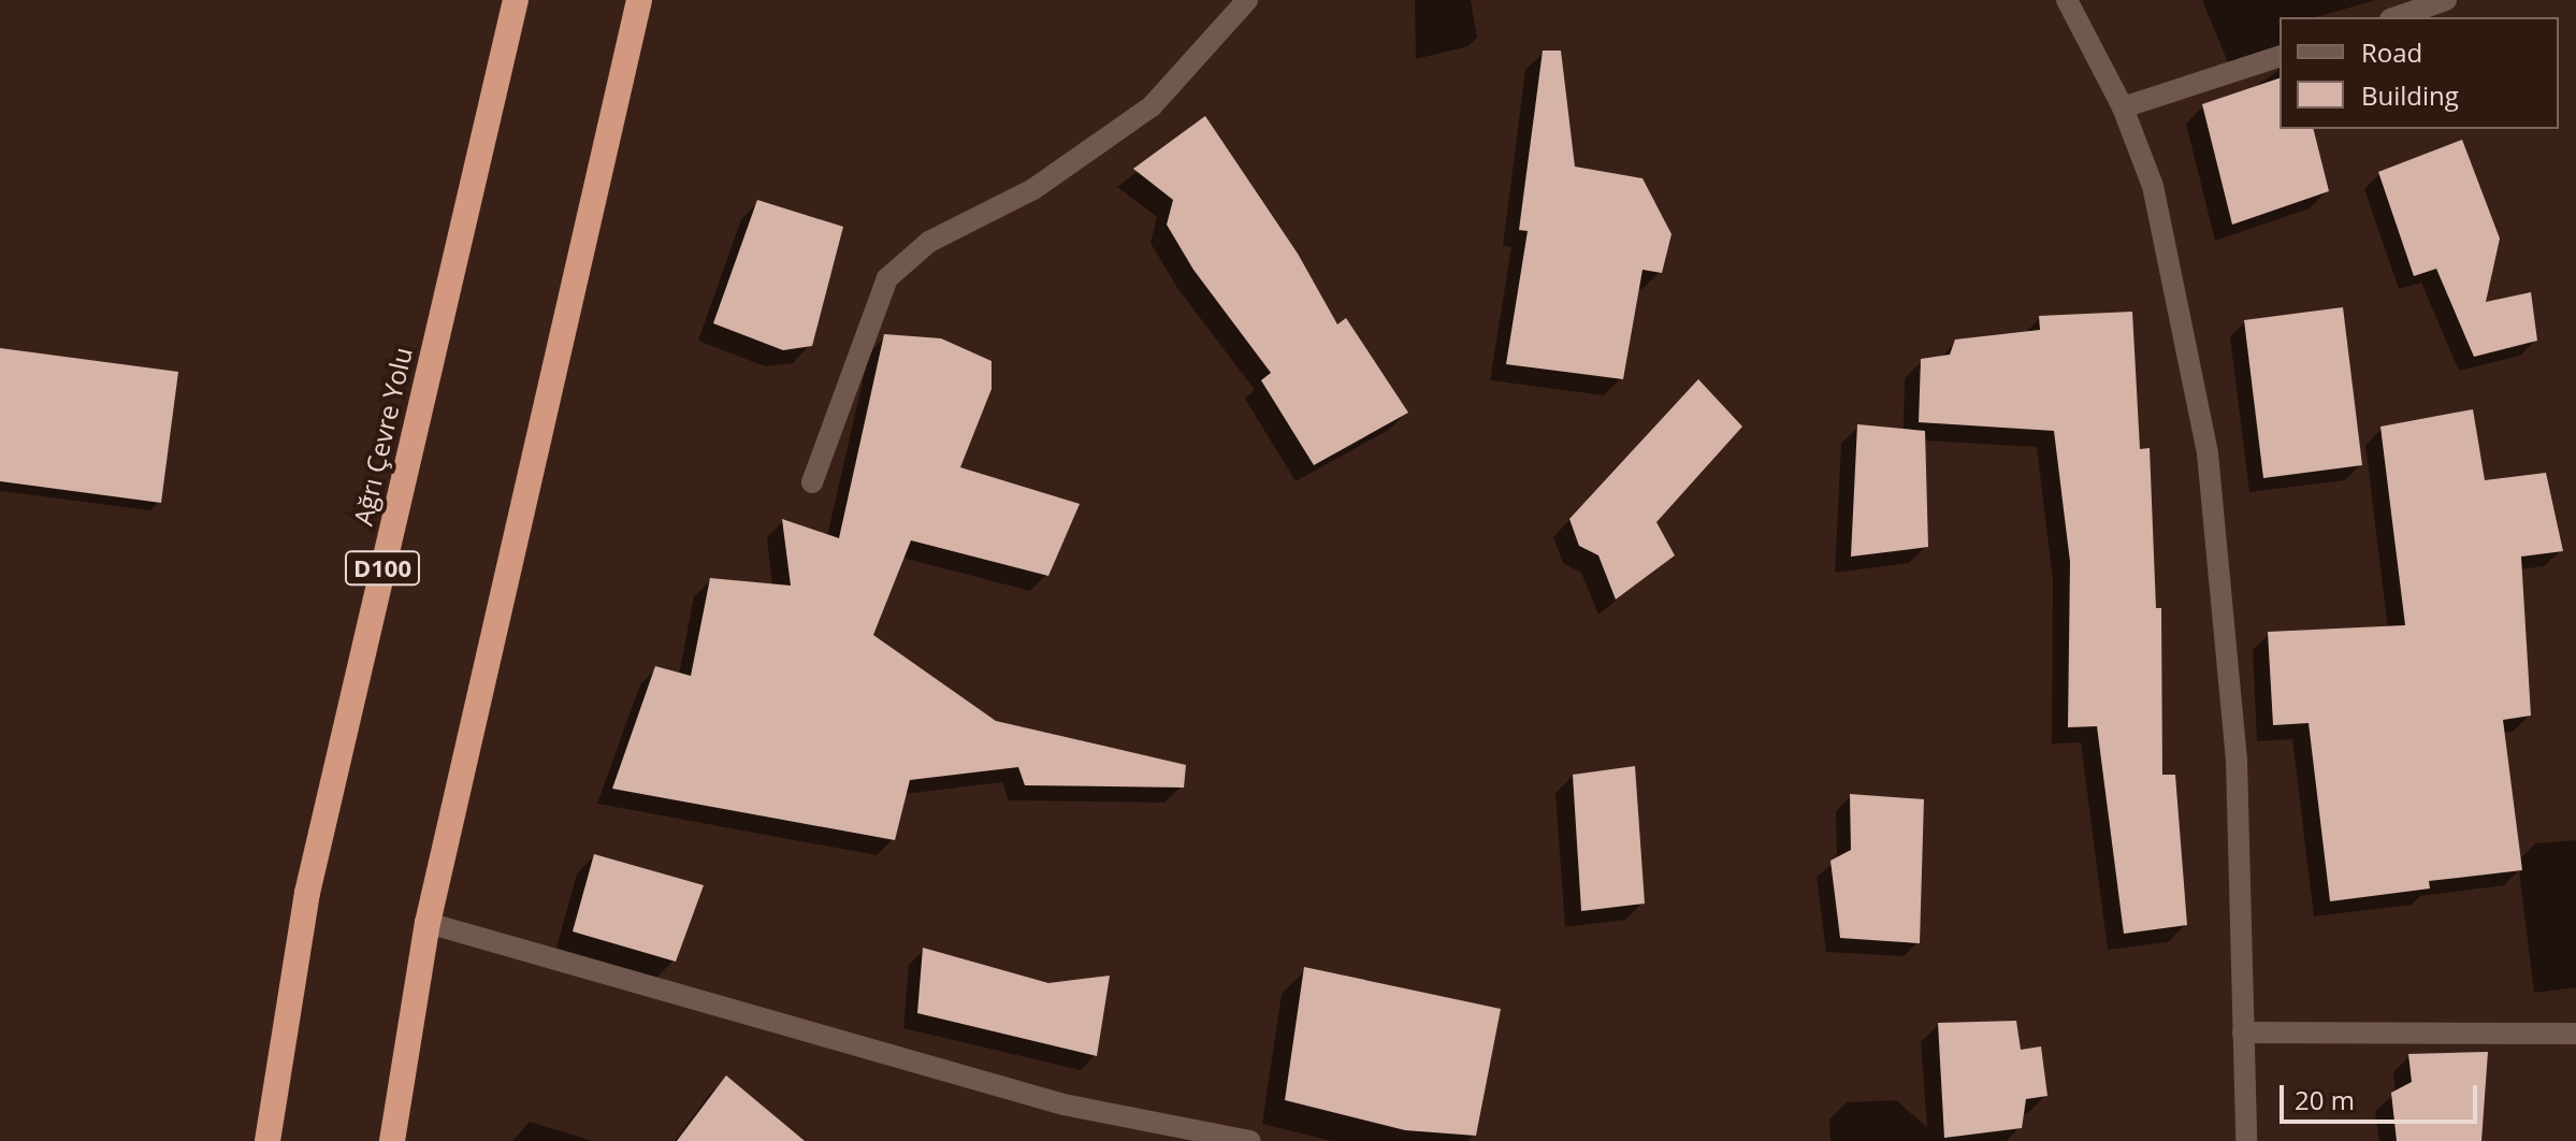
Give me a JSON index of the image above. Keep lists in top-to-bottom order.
{
  "streets": {
    "highway": ["Ağrı Çevre Yolu", "D100"]
  },
  "legend": ["Road", "Building"],
  "scale_bar": "20 m"
}
